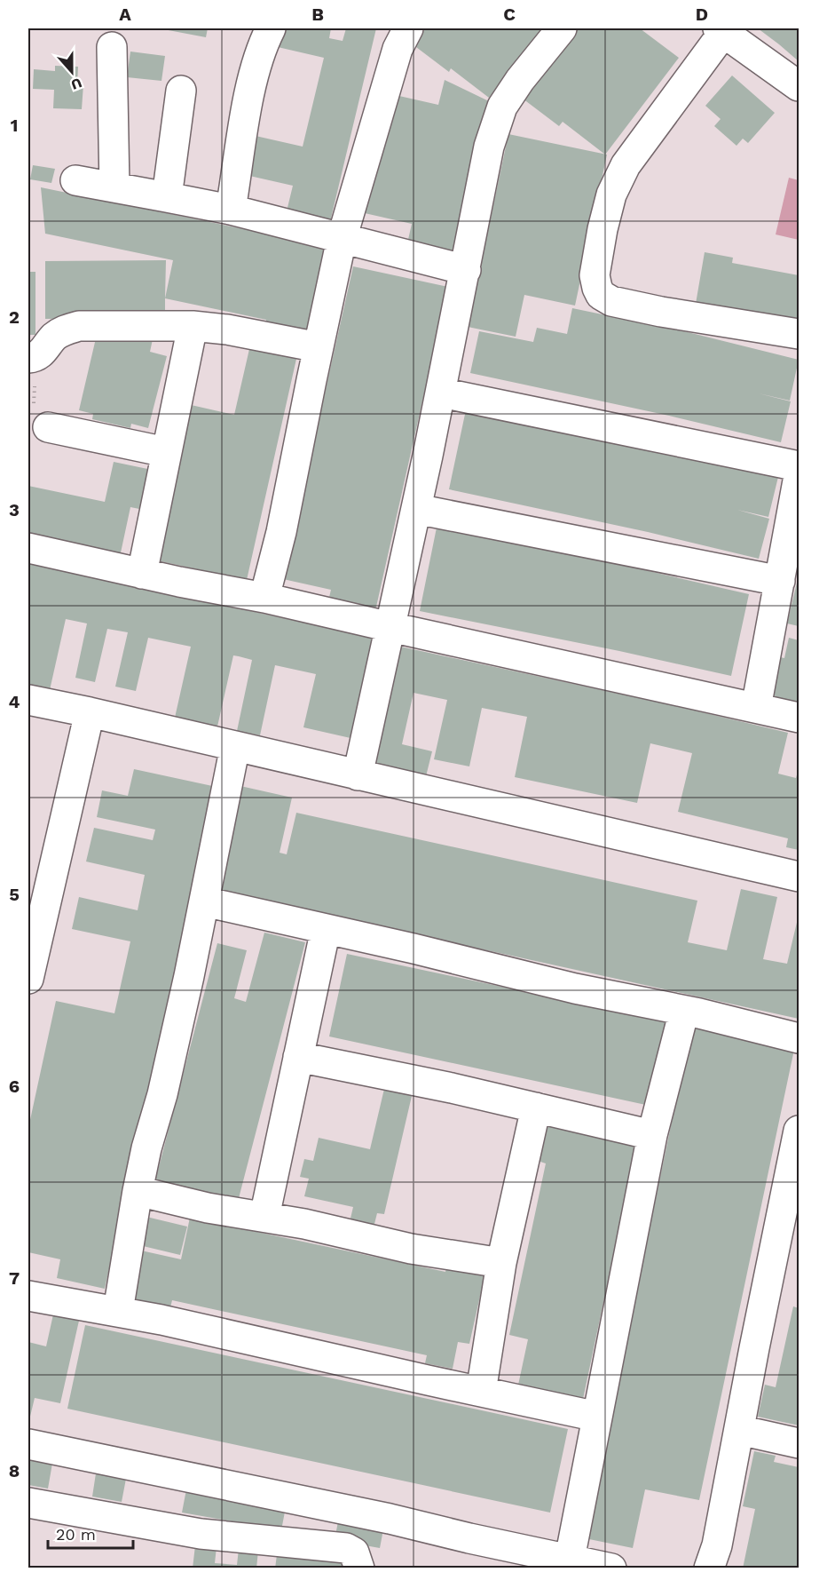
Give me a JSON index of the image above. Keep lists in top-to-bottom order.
{
  "scale_bar": "20 m",
  "north": "bottom",
  "grid": {
    "columns": [
      "A",
      "B",
      "C",
      "D"
    ],
    "rows": [
      "1",
      "2",
      "3",
      "4",
      "5",
      "6",
      "7",
      "8"
    ]
  }
}
